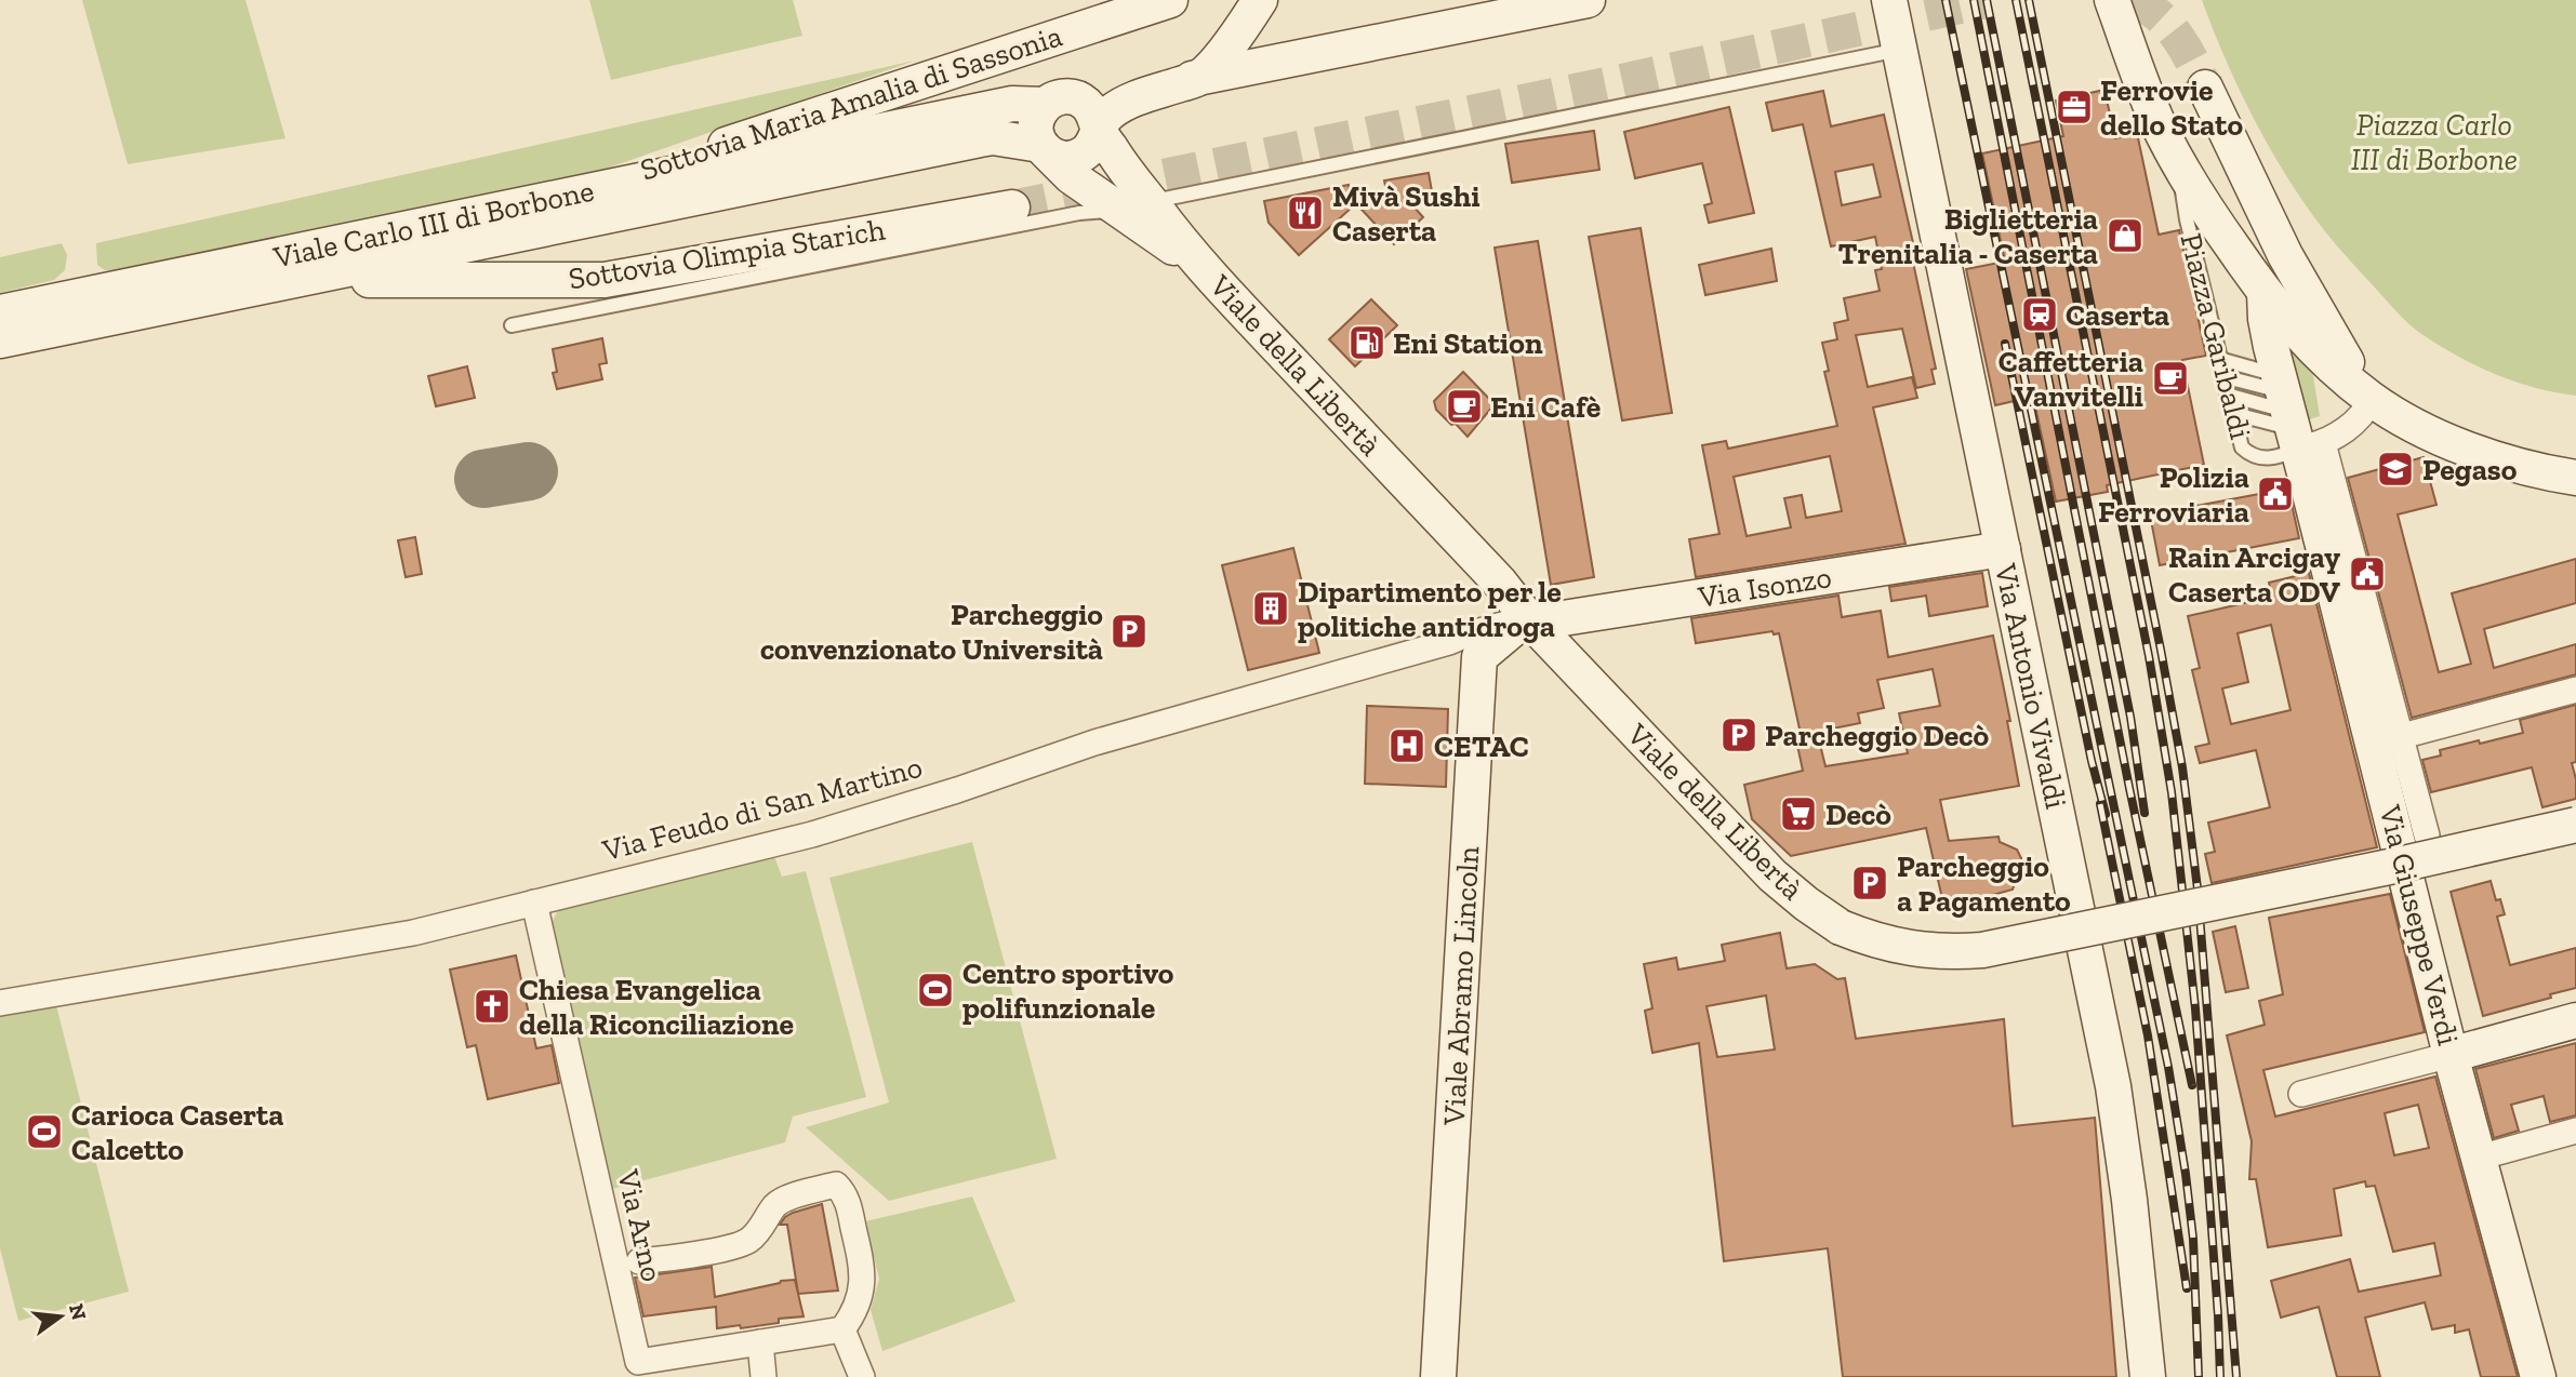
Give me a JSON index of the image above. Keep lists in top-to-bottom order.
{
  "streets": {
    "street": [
      "Sottovia Maria Amalia di Sassonia",
      "Viale Carlo III di Borbone",
      "Sottovia Olimpia Starich",
      "Piazza Garibaldi",
      "Viale della Libertà",
      "Via Isonzo",
      "Via Antonio Vivaldi",
      "Via Feudo di San Martino",
      "Via Giuseppe Verdi",
      "Viale Abramo Lincoln",
      "Via Arno"
    ]
  },
  "crossings": [
    ["Sottovia Maria Amalia di Sassonia", "Viale Carlo III di Borbone"],
    ["Viale Carlo III di Borbone", "Sottovia Olimpia Starich"],
    ["Viale Carlo III di Borbone", "Viale della Libertà"],
    ["Piazza Garibaldi", "Via Giuseppe Verdi"],
    ["Viale della Libertà", "Via Isonzo"],
    ["Viale della Libertà", "Via Feudo di San Martino"],
    ["Viale della Libertà", "Viale Abramo Lincoln"],
    ["Via Isonzo", "Via Antonio Vivaldi"],
    ["Via Isonzo", "Via Feudo di San Martino"],
    ["Via Isonzo", "Viale Abramo Lincoln"],
    ["Via Feudo di San Martino", "Viale Abramo Lincoln"],
    ["Via Feudo di San Martino", "Via Arno"]
  ],
  "parks": ["Piazza Carlo III di Borbone"],
  "places": {
    "office": ["Ferrovie dello Stato"],
    "restaurant": ["Mivà Sushi Caserta"],
    "shop": ["Biglietteria Trenitalia - Caserta"],
    "station": ["Caserta"],
    "fuel station": ["Eni Station"],
    "cafe": ["Caffetteria Vanvitelli", "Eni Cafè"],
    "school or university": ["Pegaso"],
    "public building": ["Polizia Ferroviaria", "Rain Arcigay Caserta ODV"],
    "building": ["Dipartimento per le politiche antidroga"],
    "parking": ["Parcheggio convenzionato Università", "Parcheggio Decò", "Parcheggio a Pagamento"],
    "hospital": ["CETAC"],
    "supermarket": ["Decò"],
    "sports": ["Centro sportivo polifunzionale", "Carioca Caserta Calcetto"],
    "church": ["Chiesa Evangelica della Riconciliazione"]
  },
  "north": "right"
}
